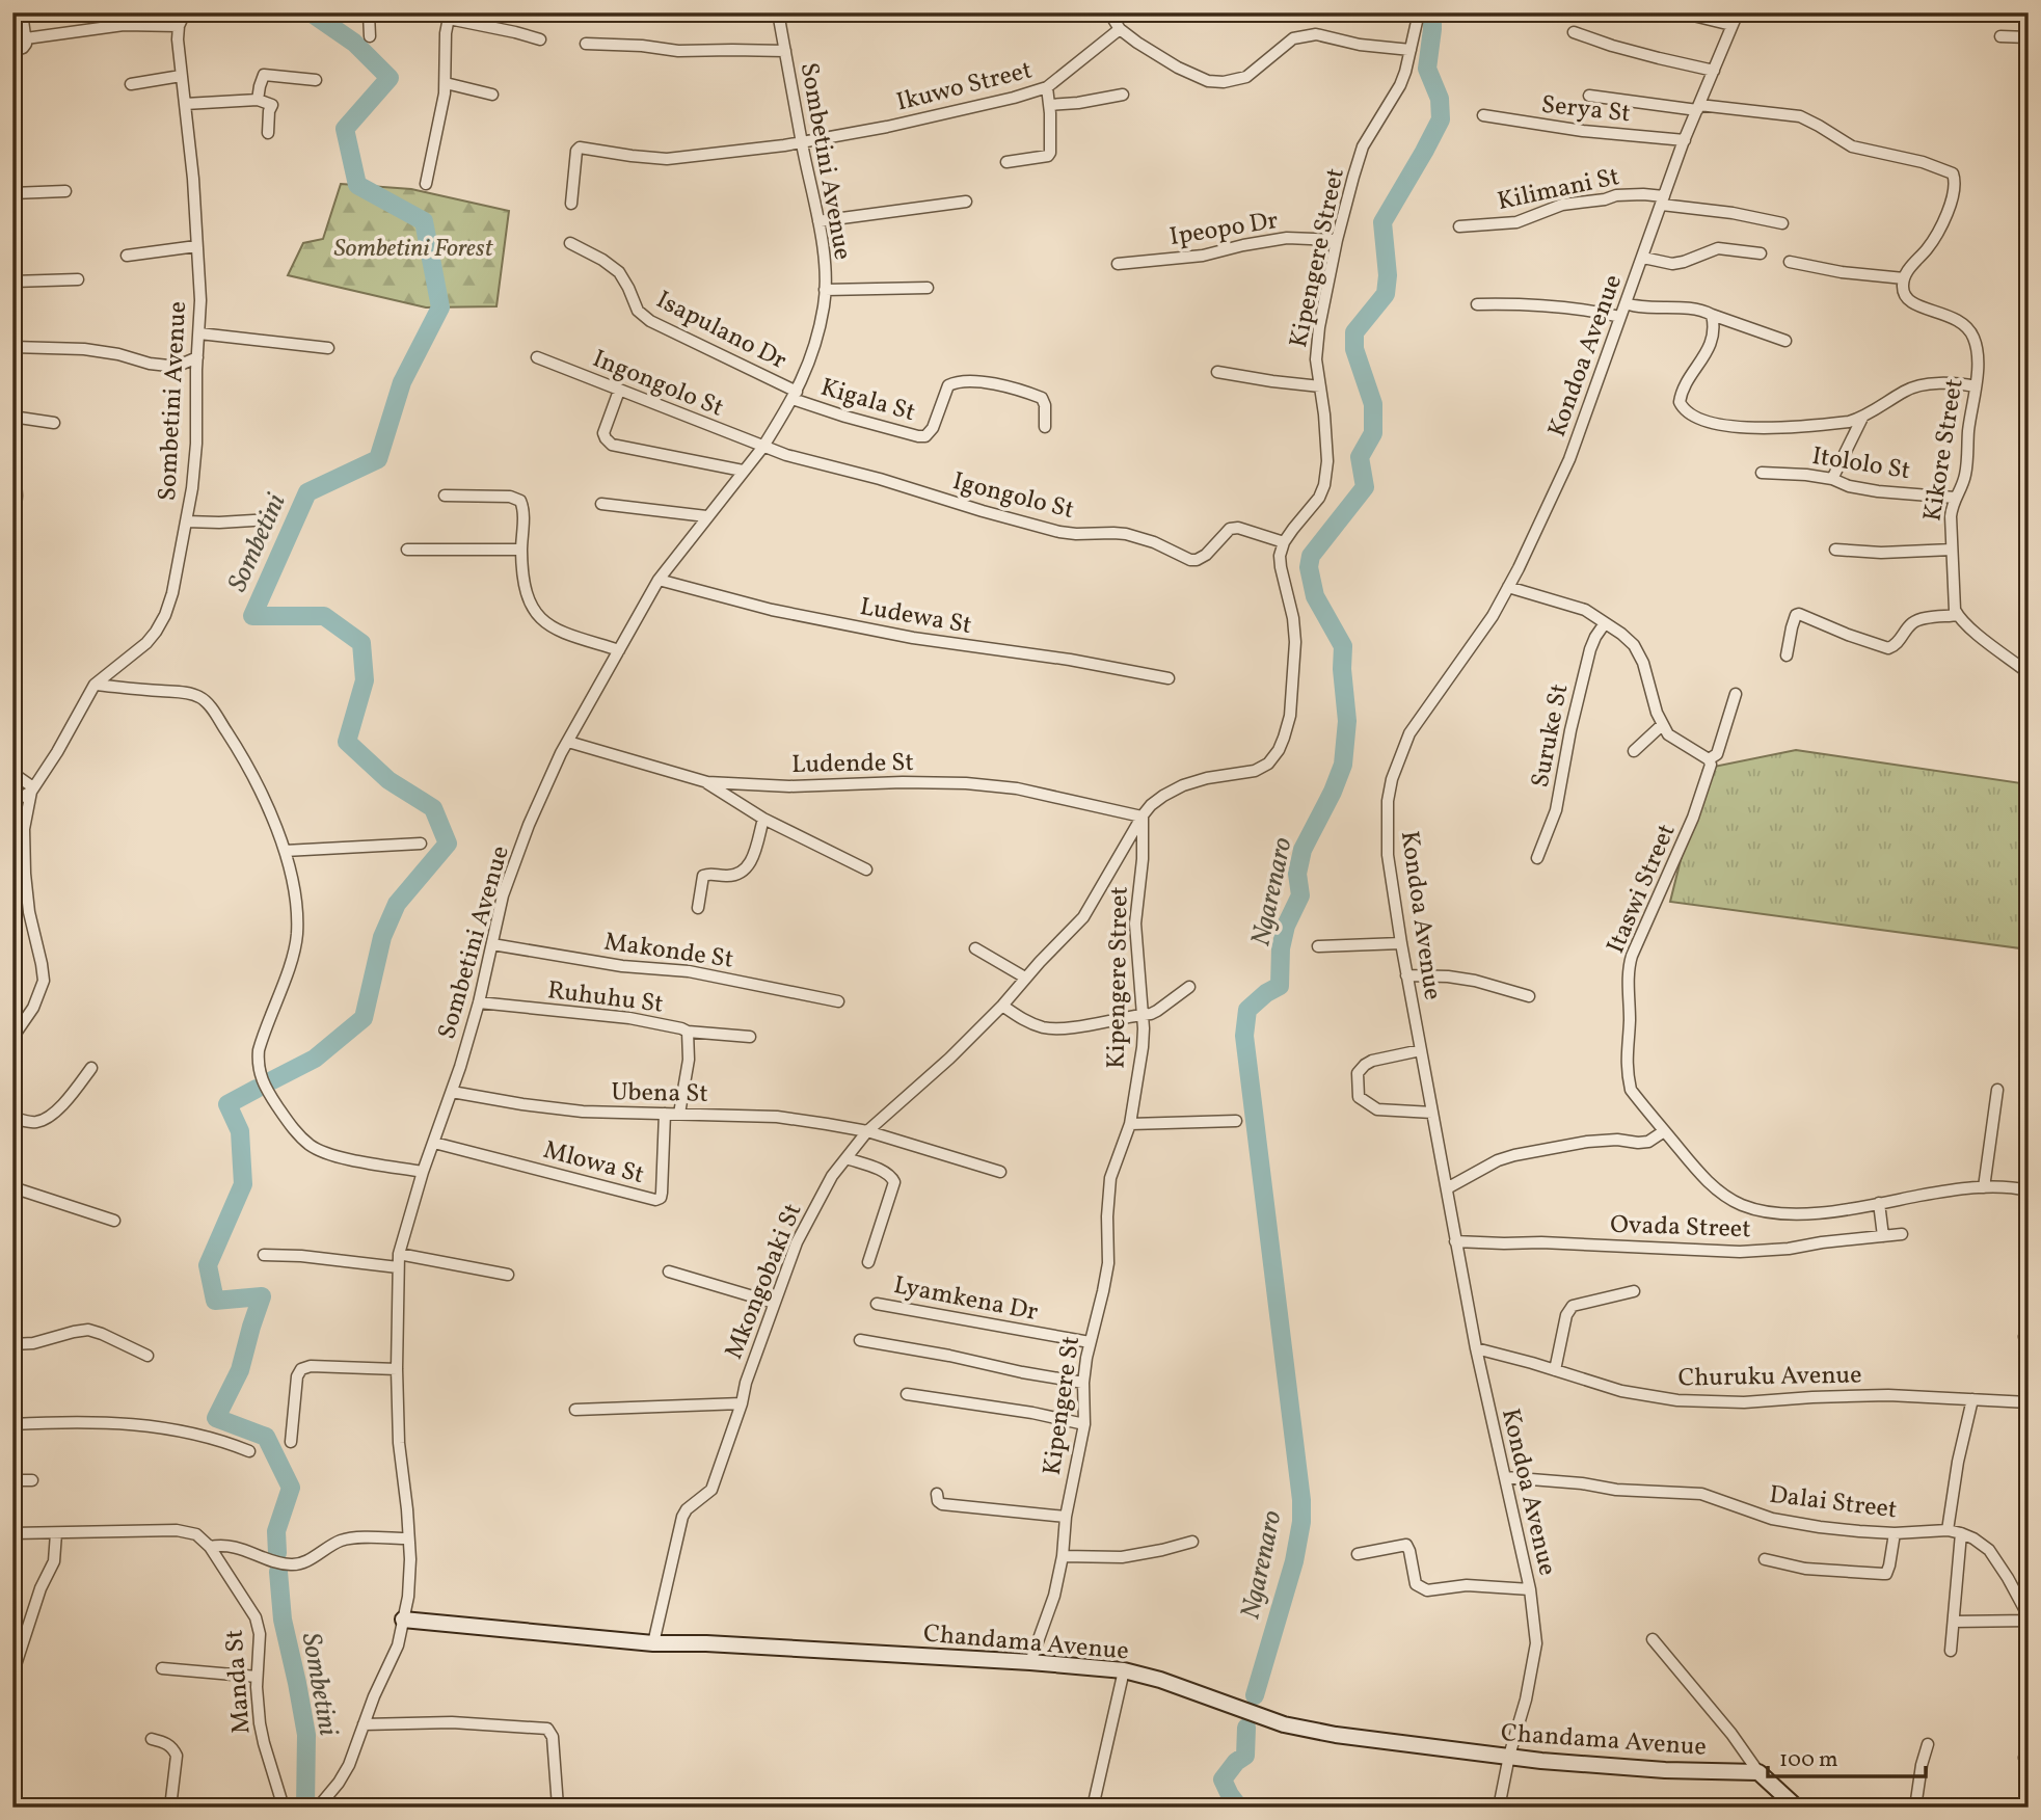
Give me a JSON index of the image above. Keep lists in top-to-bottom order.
{
  "streets": {
    "street": [
      "Ikuwo Street",
      "Serya St",
      "Sombetini Avenue",
      "Kilimani St",
      "Ipeopo Dr",
      "Kipengere Street",
      "Isapulano Dr",
      "Kondoa Avenue",
      "Ingongolo St",
      "Kigala St",
      "Kikore Street",
      "Itololo St",
      "Igongolo St",
      "Ludewa St",
      "Suruke St",
      "Ludende St",
      "Itaswi Street",
      "Makonde St",
      "Ruhuhu St",
      "Ubena St",
      "Mlowa St",
      "Ovada Street",
      "Mkongobaki St",
      "Lyamkena Dr",
      "Churuku Avenue",
      "Kipengere St",
      "Dalai Street",
      "Chandama Avenue",
      "Manda St"
    ]
  },
  "crossings": [
    ["Ikuwo Street", "Sombetini Avenue"],
    ["Serya St", "Kondoa Avenue"],
    ["Sombetini Avenue", "Isapulano Dr"],
    ["Sombetini Avenue", "Ingongolo St"],
    ["Sombetini Avenue", "Kigala St"],
    ["Sombetini Avenue", "Igongolo St"],
    ["Sombetini Avenue", "Ludewa St"],
    ["Sombetini Avenue", "Ludende St"],
    ["Sombetini Avenue", "Makonde St"],
    ["Sombetini Avenue", "Ruhuhu St"],
    ["Sombetini Avenue", "Ubena St"],
    ["Sombetini Avenue", "Mlowa St"],
    ["Sombetini Avenue", "Chandama Avenue"],
    ["Kilimani St", "Kondoa Avenue"],
    ["Ipeopo Dr", "Kipengere Street"],
    ["Kipengere Street", "Igongolo St"],
    ["Kipengere Street", "Ludende St"],
    ["Kipengere Street", "Mkongobaki St"],
    ["Kipengere Street", "Kipengere St"],
    ["Isapulano Dr", "Kigala St"],
    ["Kondoa Avenue", "Ovada Street"],
    ["Kondoa Avenue", "Churuku Avenue"],
    ["Kondoa Avenue", "Dalai Street"],
    ["Kondoa Avenue", "Chandama Avenue"],
    ["Ingongolo St", "Igongolo St"],
    ["Kikore Street", "Itololo St"],
    ["Ludende St", "Mkongobaki St"],
    ["Ruhuhu St", "Ubena St"],
    ["Ubena St", "Mlowa St"],
    ["Ubena St", "Mkongobaki St"],
    ["Mkongobaki St", "Chandama Avenue"],
    ["Lyamkena Dr", "Kipengere St"],
    ["Kipengere St", "Chandama Avenue"]
  ],
  "water": ["Sombetini", "Ngarenaro"],
  "parks": ["Sombetini Forest"],
  "scale_bar": "100 m"
}
